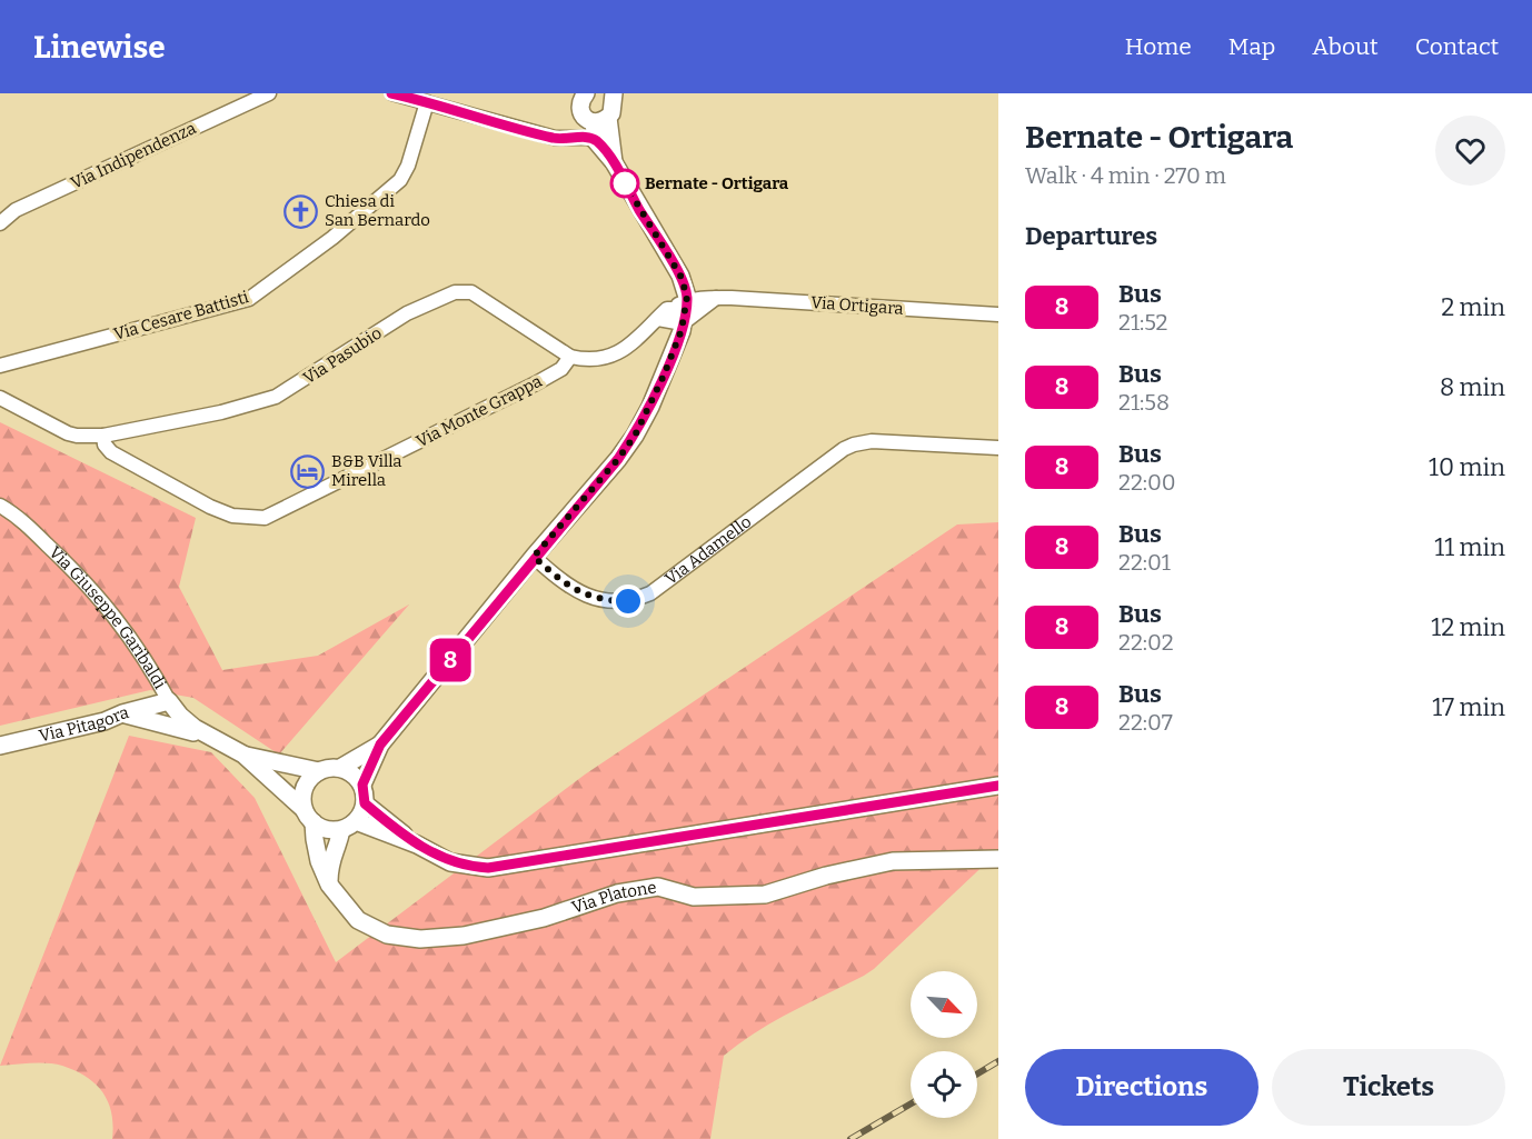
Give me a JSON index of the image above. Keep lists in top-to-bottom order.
{
  "streets": {
    "street": [
      "Via Indipendenza",
      "Via Ortigara",
      "Via Cesare Battisti",
      "Via Pasubio",
      "Via Monte Grappa",
      "Via Adamello",
      "Via Giuseppe Garibaldi",
      "Via Pitagora",
      "Via Platone"
    ]
  },
  "crossings": [
    ["Via Ortigara", "Via Pasubio"],
    ["Via Pasubio", "Via Monte Grappa"],
    ["Via Giuseppe Garibaldi", "Via Pitagora"],
    ["Via Giuseppe Garibaldi", "Via Platone"]
  ],
  "places": {
    "other": ["Bernate - Ortigara"],
    "church": ["Chiesa di San Bernardo"],
    "hotel": ["B&B Villa Mirella"]
  },
  "lines": ["bus line 8"],
  "north": "bottom right",
  "page": {
    "header": "Linewise",
    "nav": [
      "Home",
      "Map",
      "About",
      "Contact"
    ],
    "on_map": "8",
    "heading": [
      ["Bernate - Ortigara", "Walk · 4 min · 270 m"],
      "Departures"
    ],
    "list": [
      {
        "mark": "8",
        "name": "Bus",
        "note": "21:52",
        "value": "2 min"
      },
      {
        "mark": "8",
        "name": "Bus",
        "note": "21:58",
        "value": "8 min"
      },
      {
        "mark": "8",
        "name": "Bus",
        "note": "22:00",
        "value": "10 min"
      },
      {
        "mark": "8",
        "name": "Bus",
        "note": "22:01",
        "value": "11 min"
      },
      {
        "mark": "8",
        "name": "Bus",
        "note": "22:02",
        "value": "12 min"
      },
      {
        "mark": "8",
        "name": "Bus",
        "note": "22:07",
        "value": "17 min"
      }
    ],
    "buttons": ["Directions", "Tickets"]
  }
}
